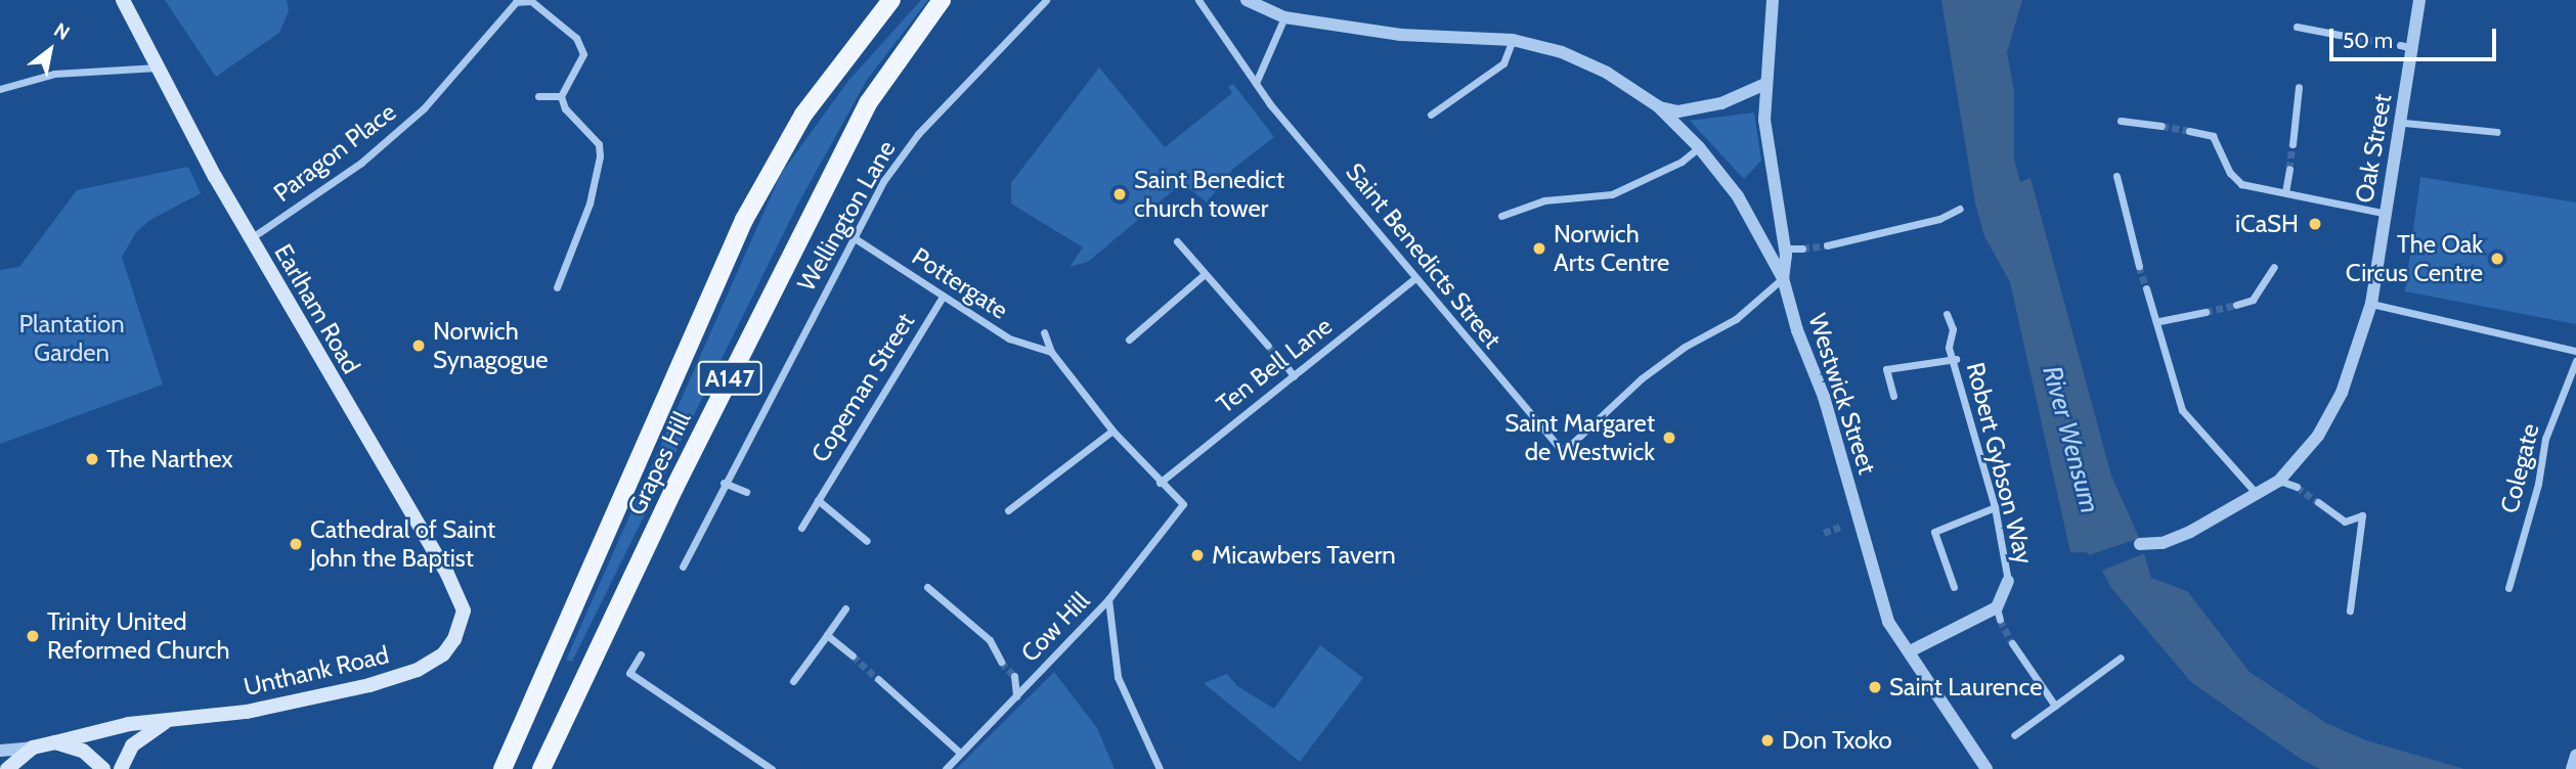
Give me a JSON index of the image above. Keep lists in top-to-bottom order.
{
  "streets": {
    "main road": [
      "Earlham Road",
      "A147",
      "Grapes Hill",
      "Unthank Road"
    ],
    "street": [
      "Oak Street",
      "Paragon Place",
      "Wellington Lane",
      "Saint Benedicts Street",
      "Pottergate",
      "Ten Bell Lane",
      "Copeman Street",
      "Westwick Street",
      "Robert Gybson Way",
      "Colegate",
      "Cow Hill"
    ]
  },
  "crossings": [
    ["Paragon Place", "Earlham Road"],
    ["Wellington Lane", "Pottergate"],
    ["Saint Benedicts Street", "Ten Bell Lane"],
    ["Saint Benedicts Street", "Westwick Street"],
    ["Pottergate", "Copeman Street"],
    ["Earlham Road", "Unthank Road"],
    ["Ten Bell Lane", "Cow Hill"]
  ],
  "water": ["River Wensum"],
  "parks": ["Plantation Garden"],
  "places": [
    "Saint Benedict church tower",
    "iCaSH",
    "Norwich Arts Centre",
    "The Oak Circus Centre",
    "Norwich Synagogue",
    "Saint Margaret de Westwick",
    "The Narthex",
    "Cathedral of Saint John the Baptist",
    "Micawbers Tavern",
    "Trinity United Reformed Church",
    "Saint Laurence",
    "Don Txoko"
  ],
  "scale_bar": "50 m",
  "north": "top right"
}
